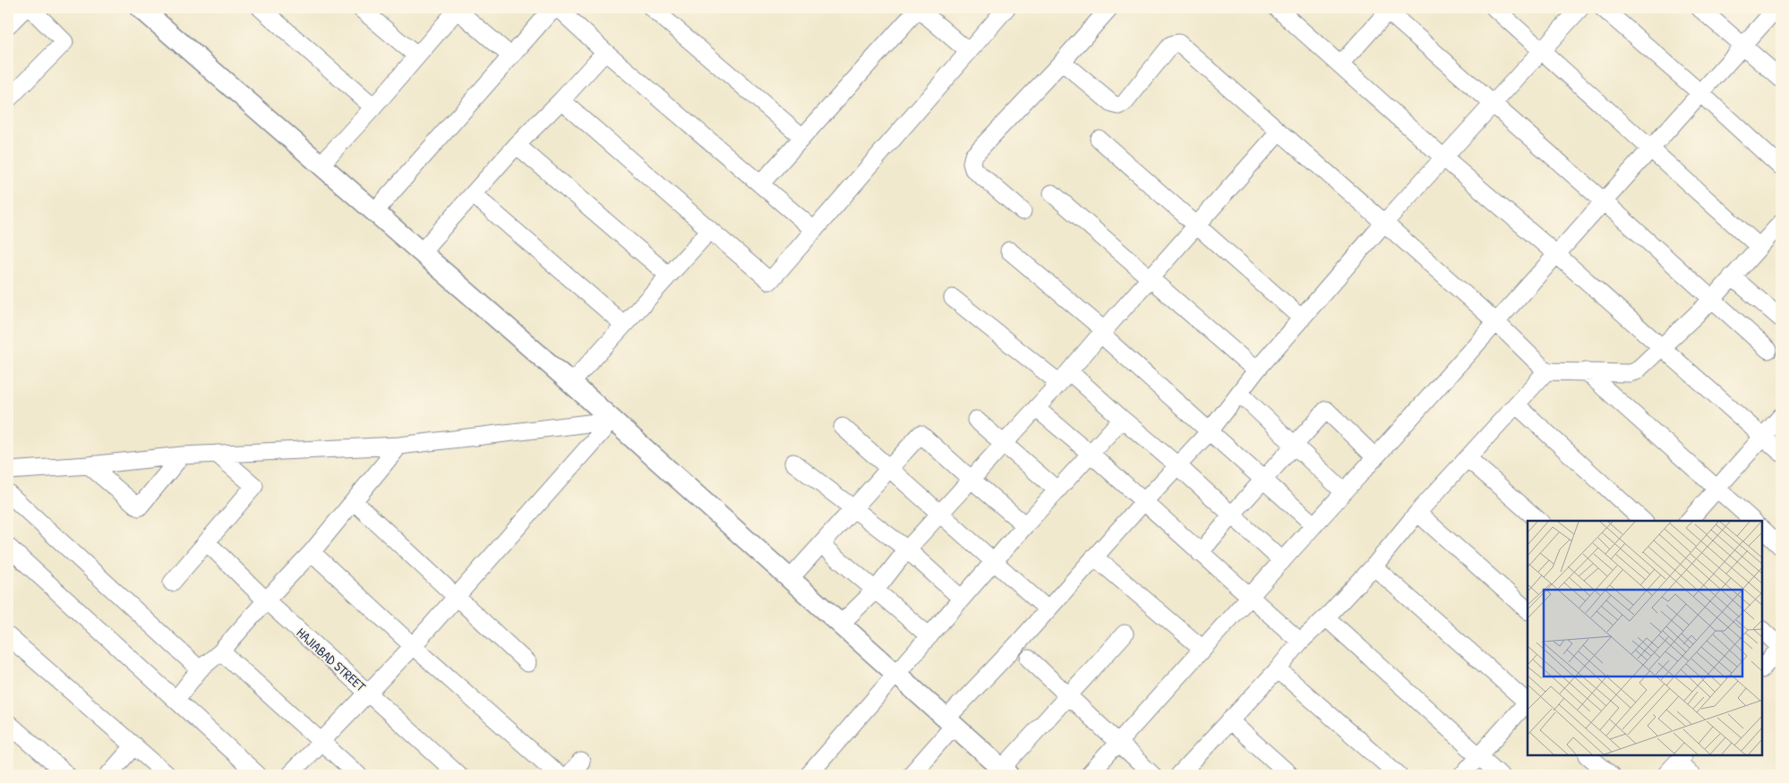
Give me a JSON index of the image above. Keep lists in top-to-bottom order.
{
  "streets": {
    "street": ["HAJIABAD STREET"]
  }
}
